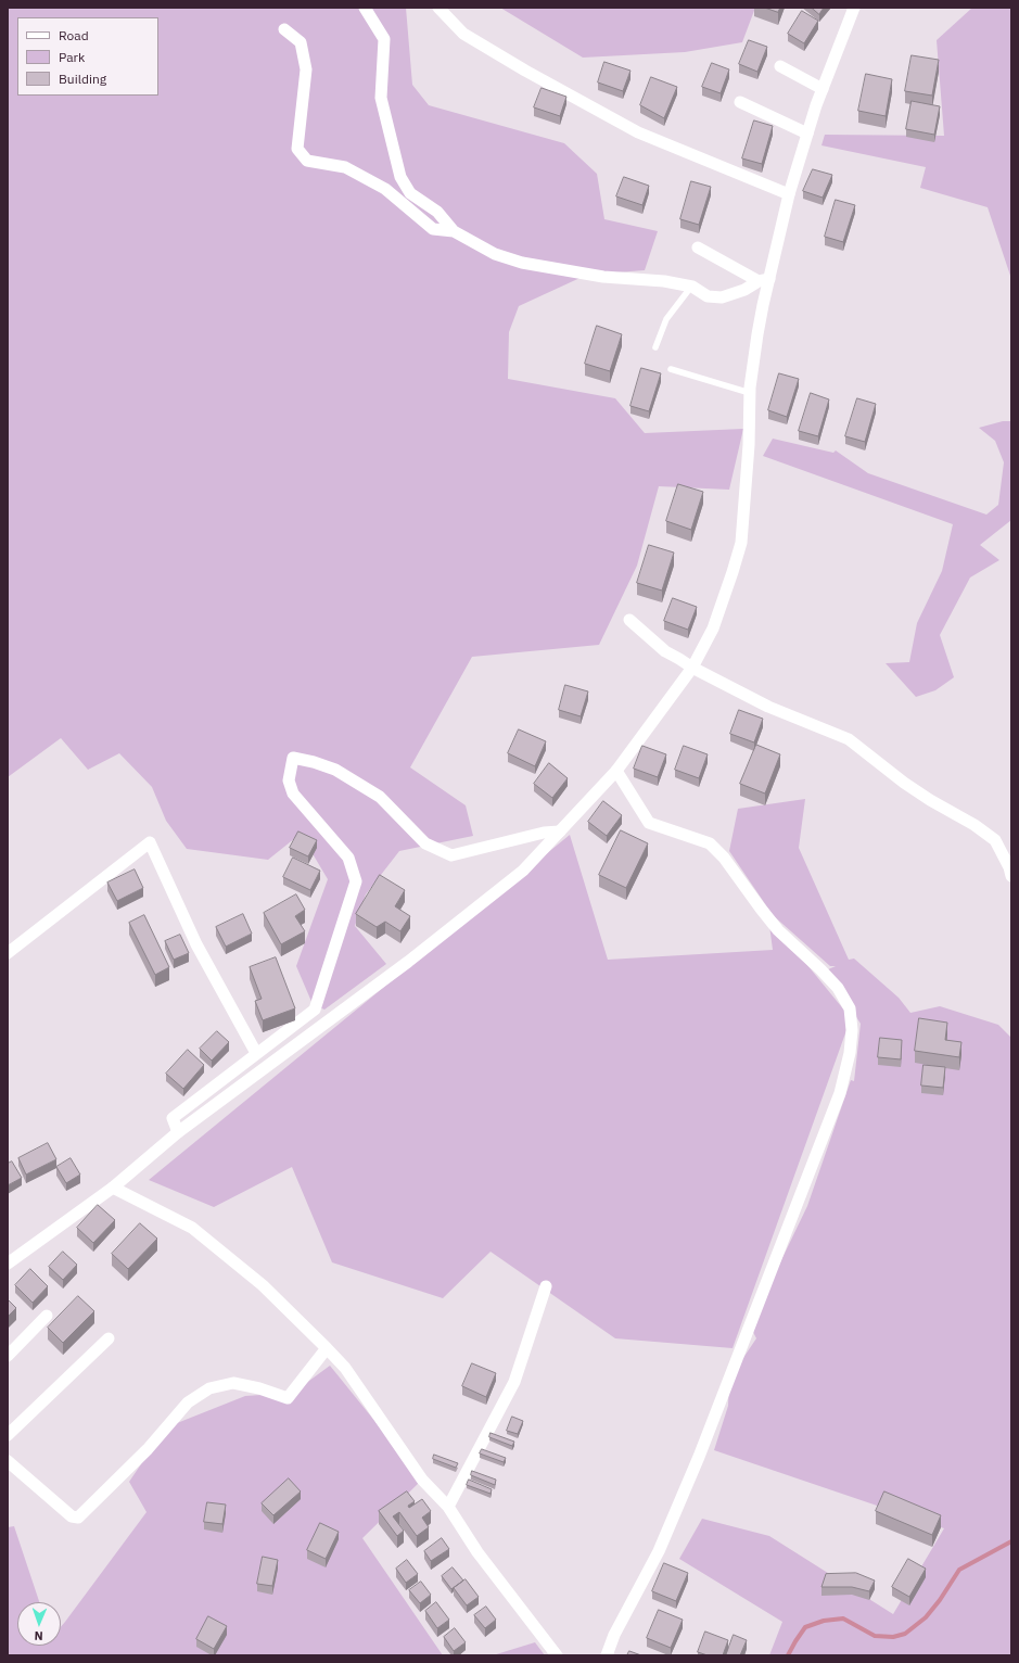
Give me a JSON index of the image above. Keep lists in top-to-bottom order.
{
  "legend": ["Road", "Park", "Building"],
  "north": "bottom"
}
